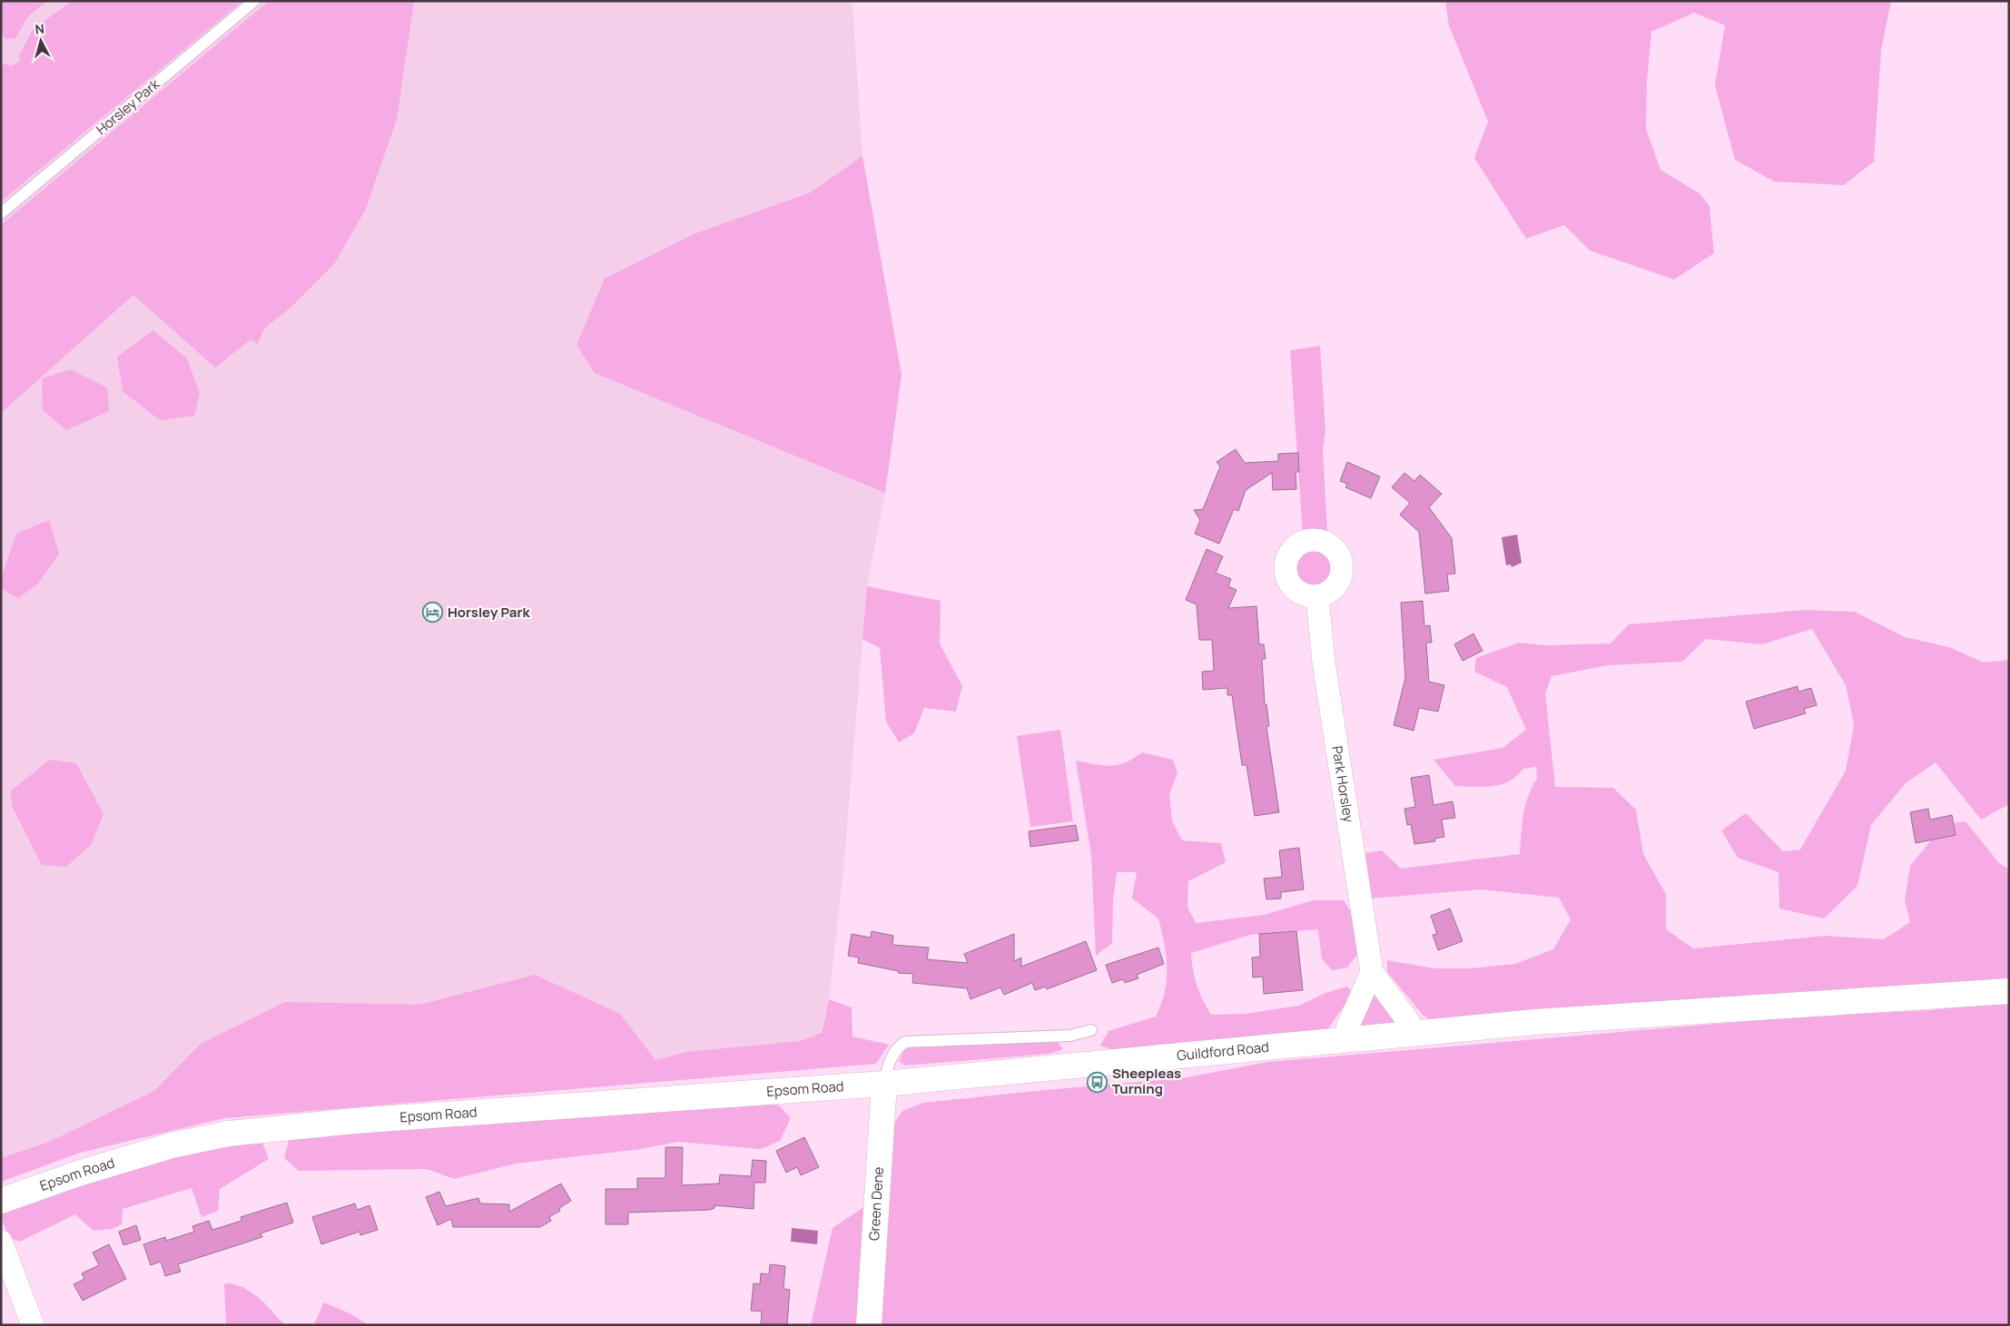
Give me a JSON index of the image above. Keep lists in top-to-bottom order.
{
  "streets": {
    "main road": ["Guildford Road", "Epsom Road", "Green Dene"],
    "street": ["Park Horsley"],
    "lane": ["Horsley Park"]
  },
  "crossings": [
    ["Park Horsley", "Guildford Road"],
    ["Guildford Road", "Epsom Road"],
    ["Guildford Road", "Green Dene"],
    ["Epsom Road", "Green Dene"]
  ],
  "places": {
    "hotel": ["Horsley Park"],
    "bus stop": ["Sheepleas Turning"]
  },
  "north": "top"
}
